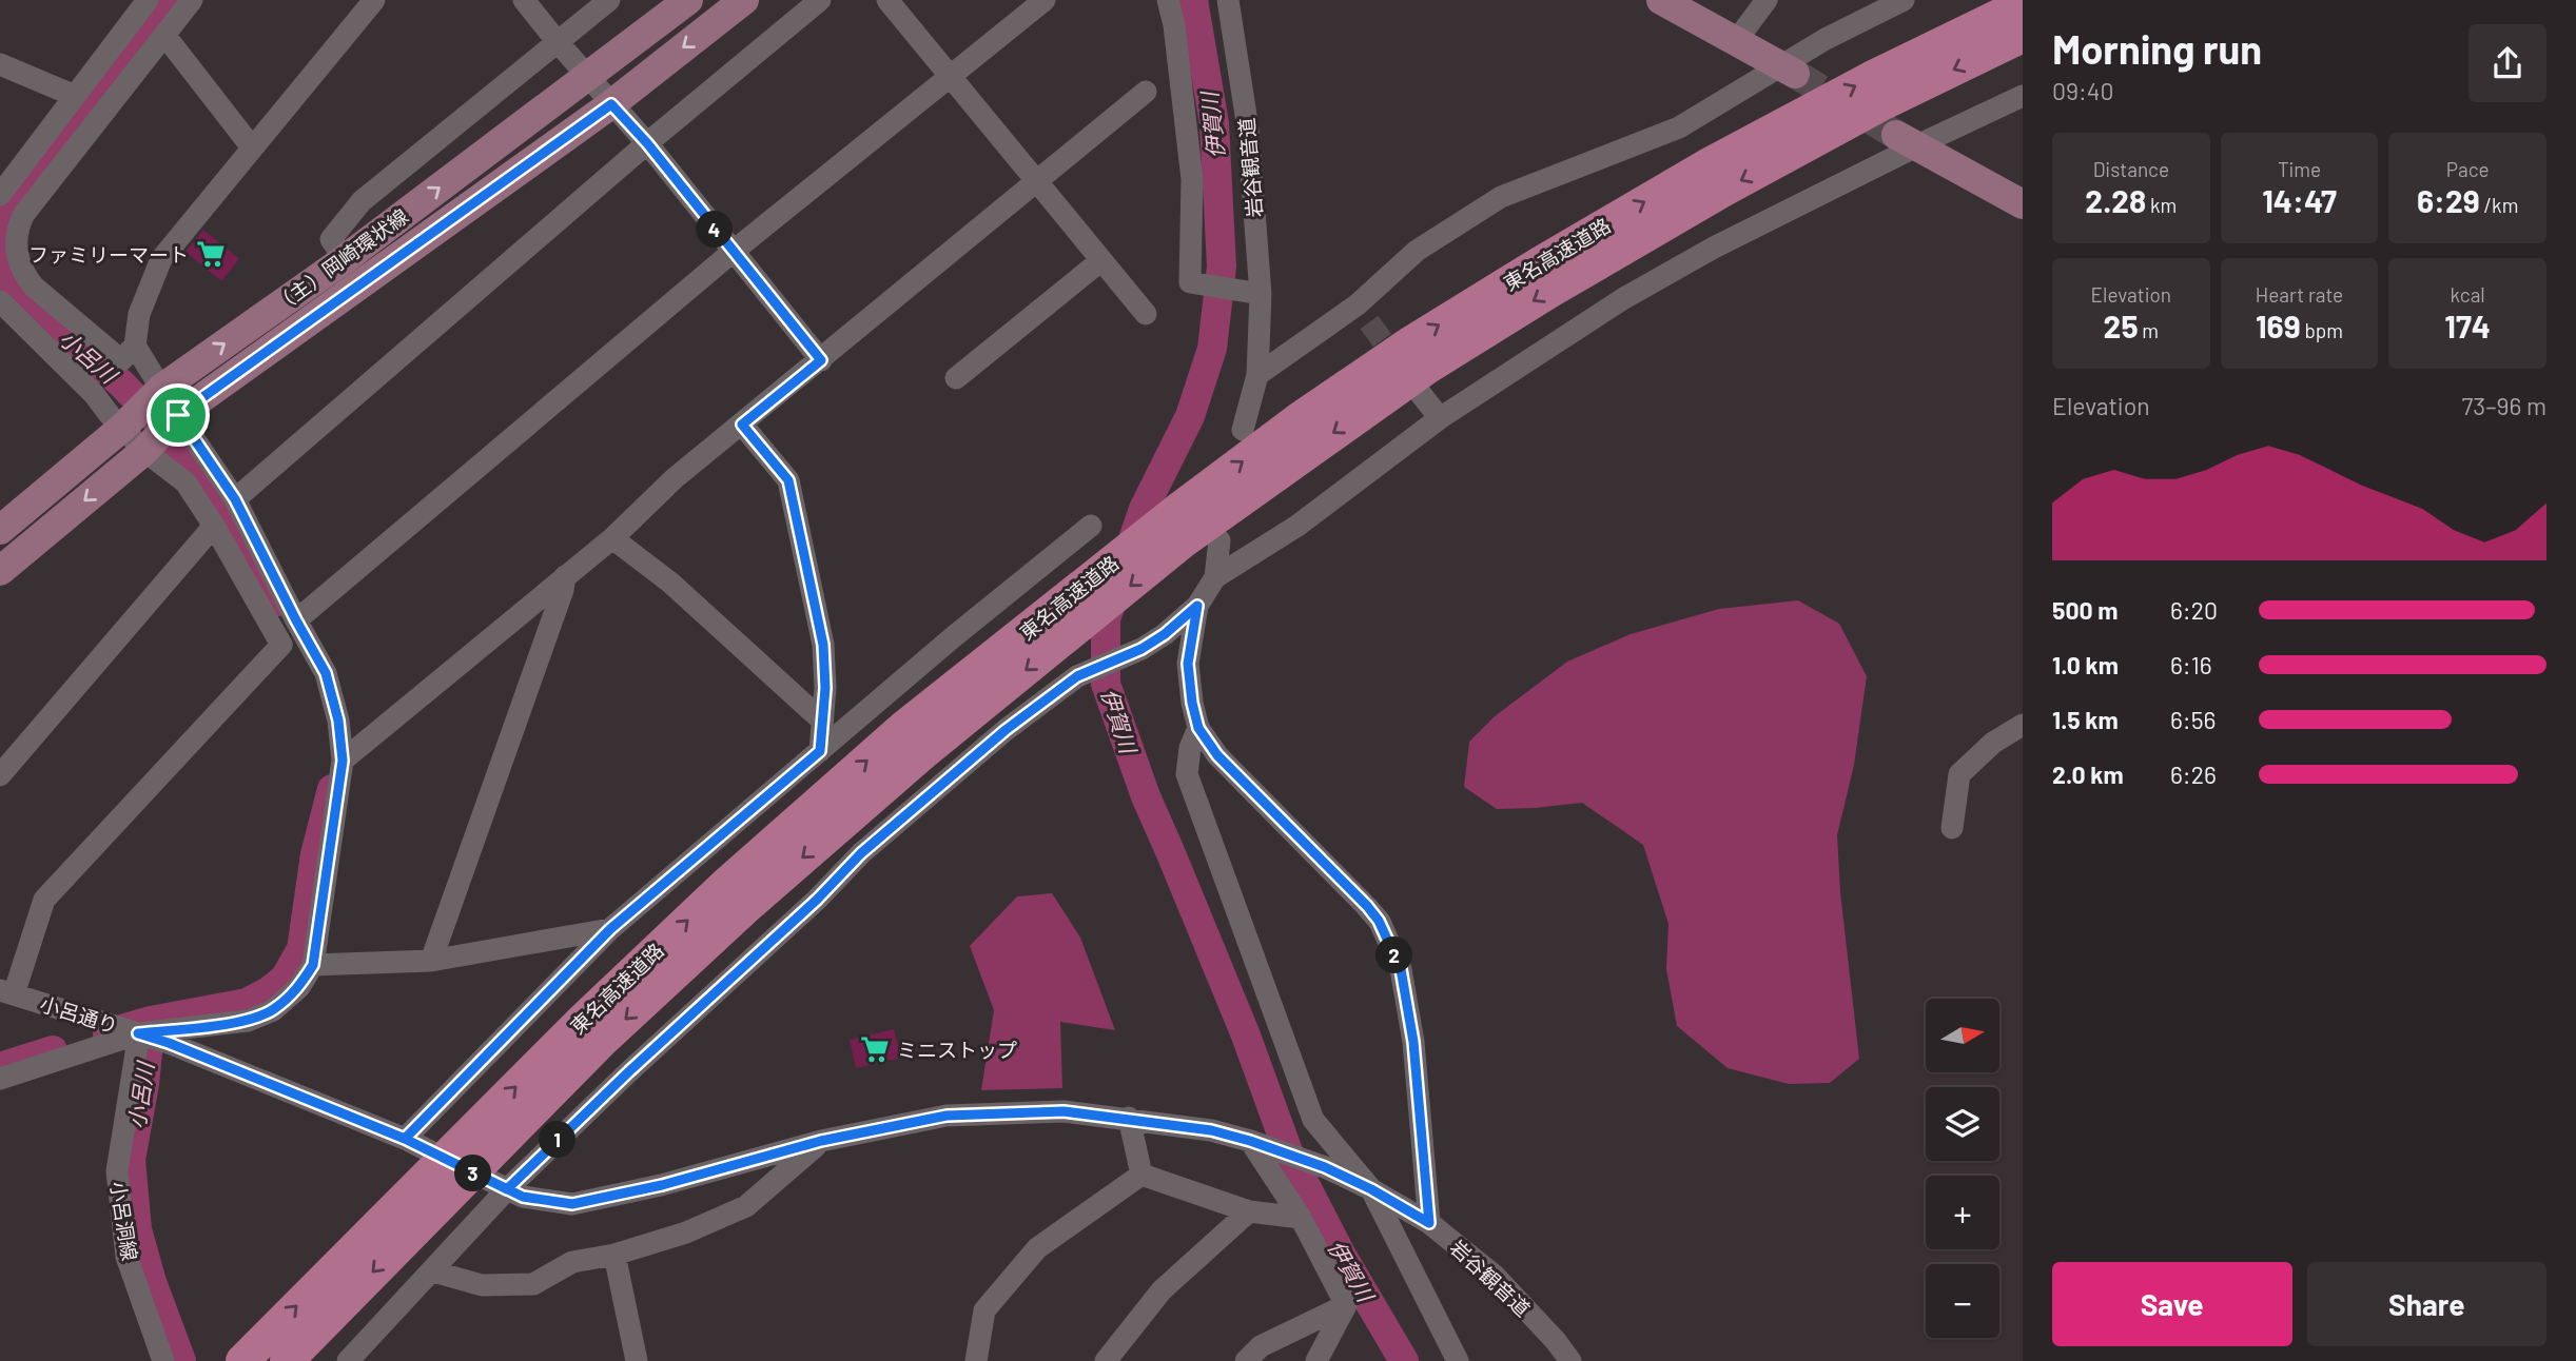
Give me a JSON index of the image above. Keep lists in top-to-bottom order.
{
  "streets": {
    "highway": ["東名高速道路"],
    "main road": ["（主）岡崎環状線"],
    "street": ["岩谷観音道", "小呂通り", "小呂洞線"]
  },
  "crossings": [
    ["岩谷観音道", "小呂通り"],
    ["小呂通り", "小呂洞線"]
  ],
  "water": ["伊賀川", "小呂川"],
  "places": {
    "supermarket": ["ファミリーマート", "ミニストップ"]
  },
  "north": "right",
  "page": {
    "heading": ["Morning run", "09:40"],
    "stats": [
      ["Distance", "2.28 km"],
      ["Time", "14:47"],
      ["Pace", "6:29 /km"],
      ["Elevation", "25 m"],
      ["Heart rate", "169 bpm"],
      ["kcal", "174"]
    ],
    "pins": [
      "4",
      "2",
      "1",
      "3"
    ],
    "chart": ["Elevation", "73–96 m"],
    "list": [
      {
        "name": "500 m",
        "note": "6:20"
      },
      {
        "name": "1.0 km",
        "note": "6:16"
      },
      {
        "name": "1.5 km",
        "note": "6:56"
      },
      {
        "name": "2.0 km",
        "note": "6:26"
      }
    ],
    "map_buttons": ["+", "−"],
    "buttons": ["Save", "Share"]
  }
}
